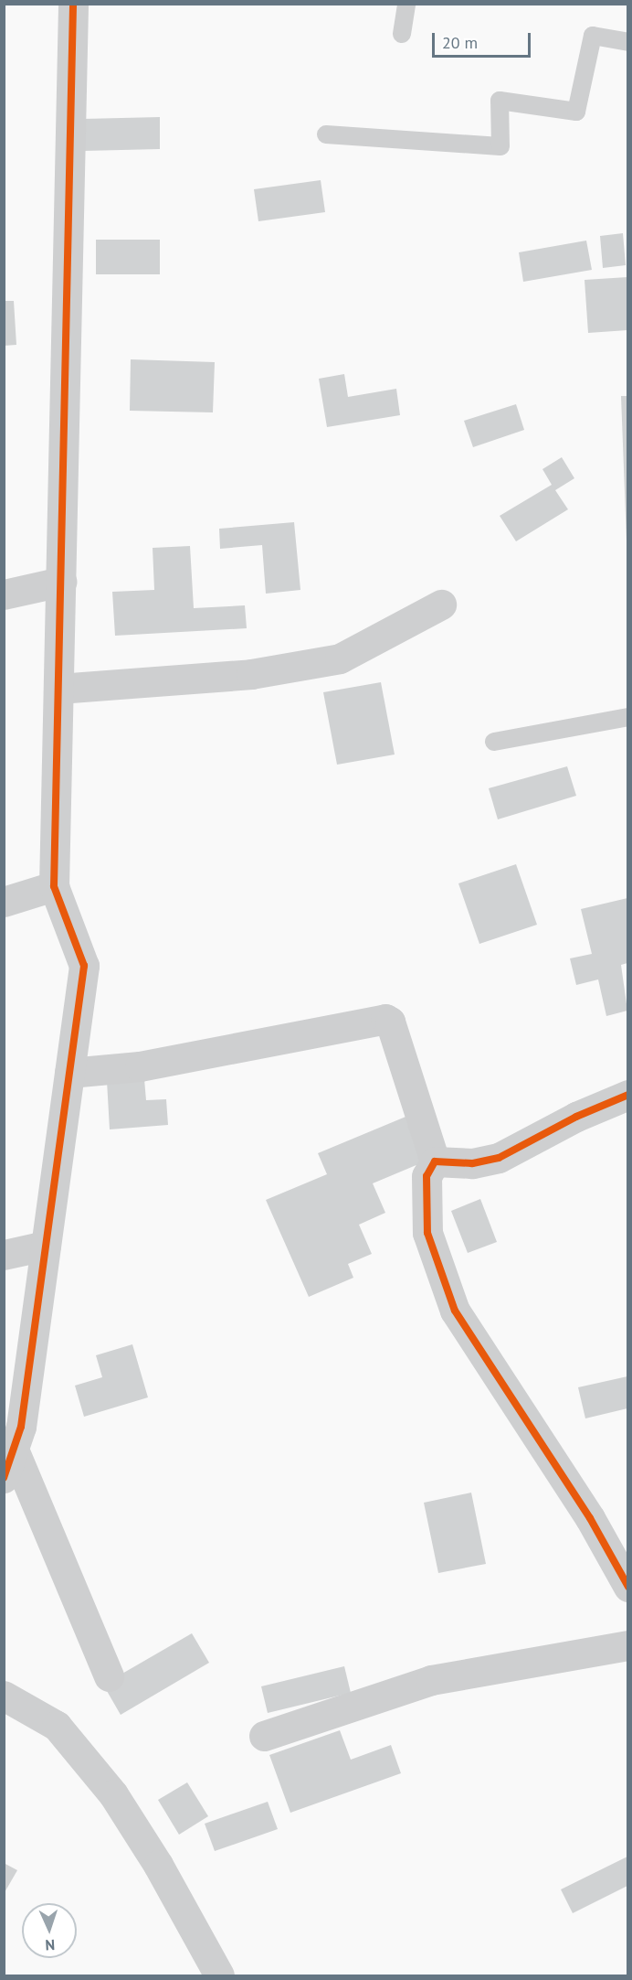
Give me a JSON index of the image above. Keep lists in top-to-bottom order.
{
  "scale_bar": "20 m",
  "north": "bottom"
}
